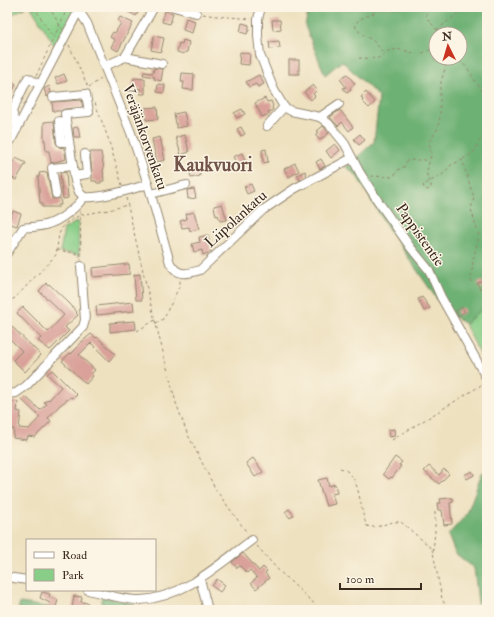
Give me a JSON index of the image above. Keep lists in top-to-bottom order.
{
  "streets": {
    "street": ["Veräjänkorvenkatu", "Liipolankatu", "Pappistentie"]
  },
  "crossings": [
    ["Veräjänkorvenkatu", "Liipolankatu"],
    ["Liipolankatu", "Pappistentie"]
  ],
  "districts": ["Kaukvuori"],
  "legend": ["Road", "Park"],
  "scale_bar": "100 m",
  "north": "top"
}
